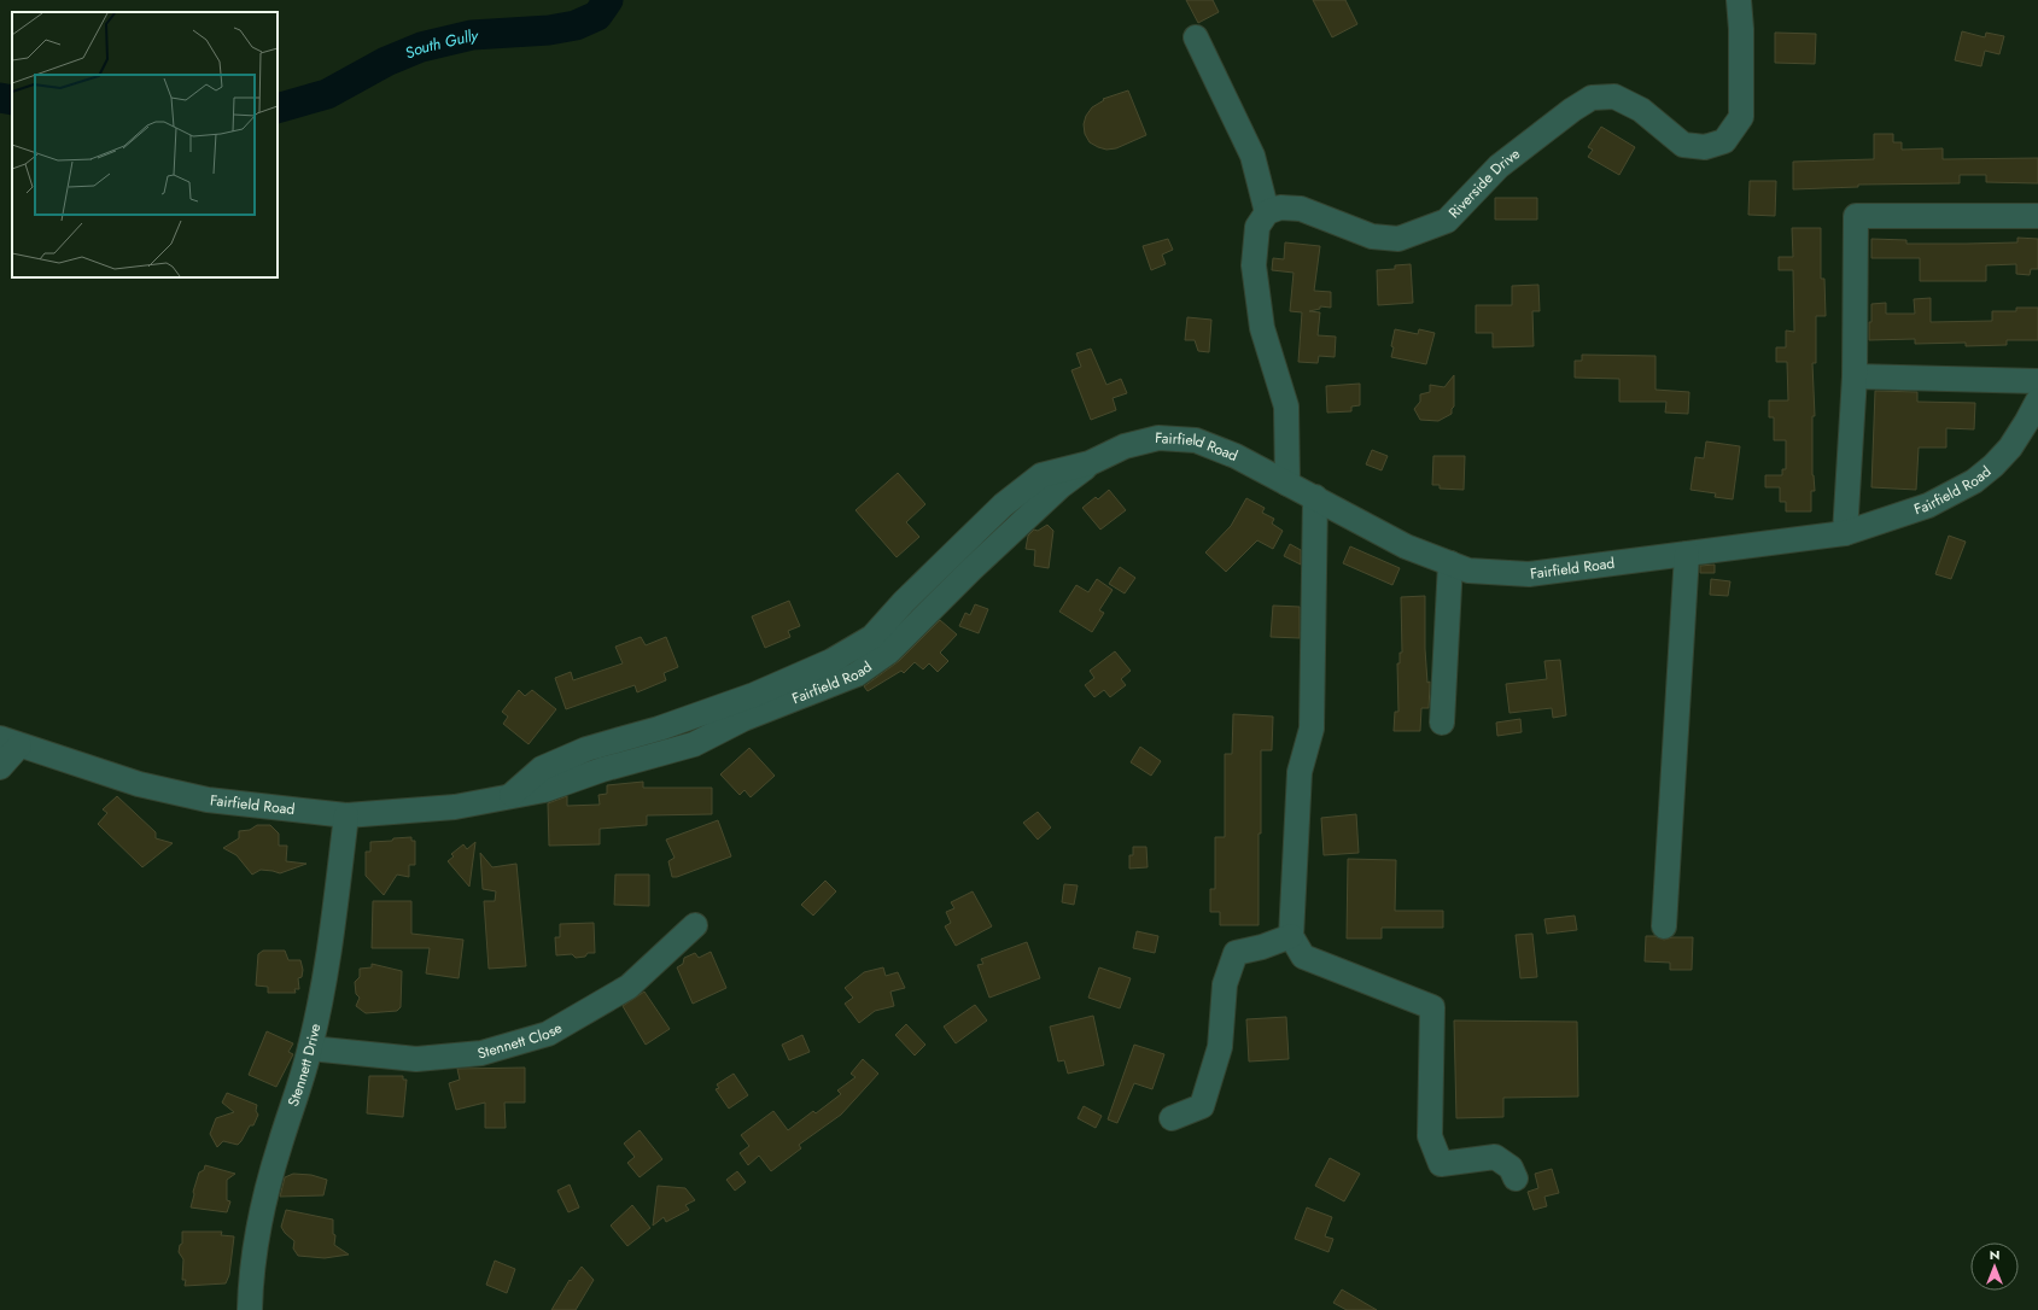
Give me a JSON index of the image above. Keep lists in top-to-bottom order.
{
  "streets": {
    "street": [
      "Riverside Drive",
      "Fairfield Road",
      "Stennett Close",
      "Stennett Drive"
    ]
  },
  "crossings": [
    ["Fairfield Road", "Stennett Drive"],
    ["Stennett Close", "Stennett Drive"]
  ],
  "water": ["South Gully"],
  "north": "top"
}
